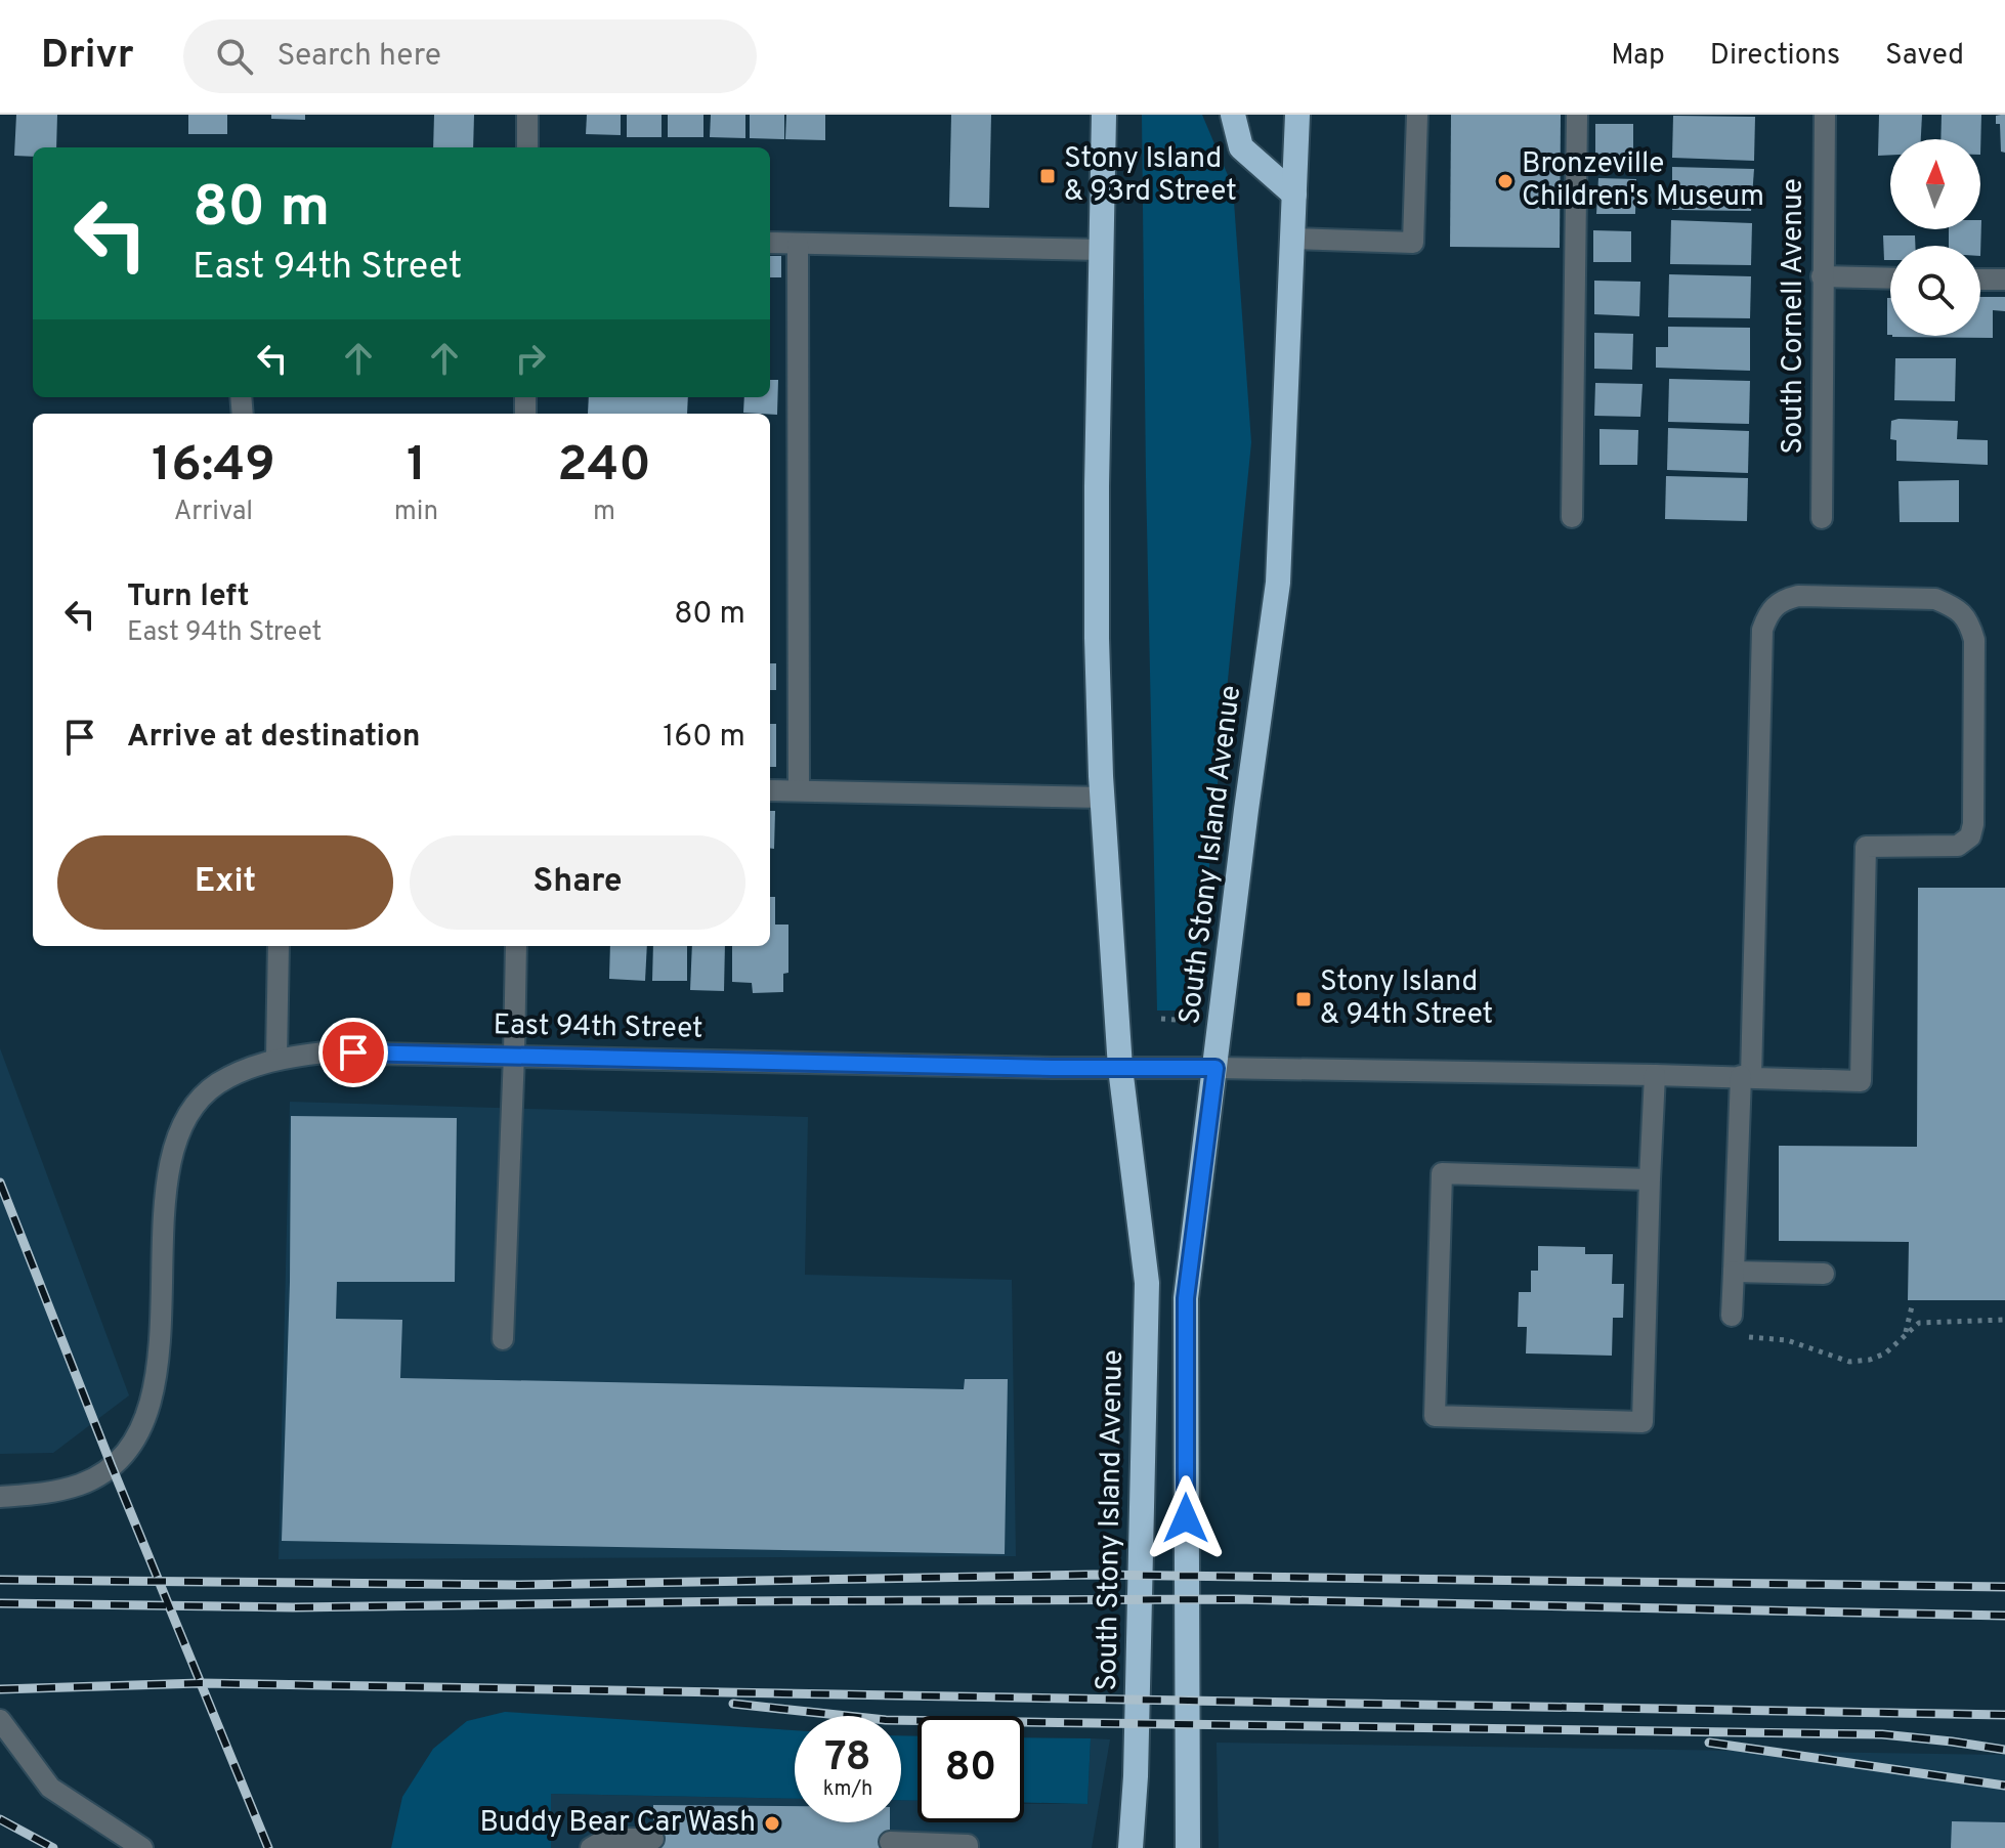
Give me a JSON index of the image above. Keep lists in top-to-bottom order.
{
  "streets": {
    "highway": ["South Stony Island Avenue"],
    "street": ["South Cornell Avenue", "East 94th Street"]
  },
  "crossings": [
    ["South Stony Island Avenue", "East 94th Street"]
  ],
  "places": {
    "transit": ["Stony Island & 93rd Street", "Stony Island & 94th Street"],
    "other": ["Bronzeville Children's Museum", "Buddy Bear Car Wash"]
  },
  "north": "top",
  "page": {
    "header": "Drivr",
    "search": "Search here",
    "nav": ["Map", "Directions", "Saved"],
    "turn": ["80 m", "East 94th Street"],
    "eta": [
      "16:49",
      "Arrival",
      "1",
      "min",
      "240",
      "m"
    ],
    "list": [
      {
        "name": "Turn left",
        "note": "East 94th Street",
        "value": "80 m"
      },
      {
        "name": "Arrive at destination",
        "value": "160 m"
      }
    ],
    "buttons": ["Exit", "Share"],
    "speed": "78 km/h",
    "limit": "80"
  }
}
